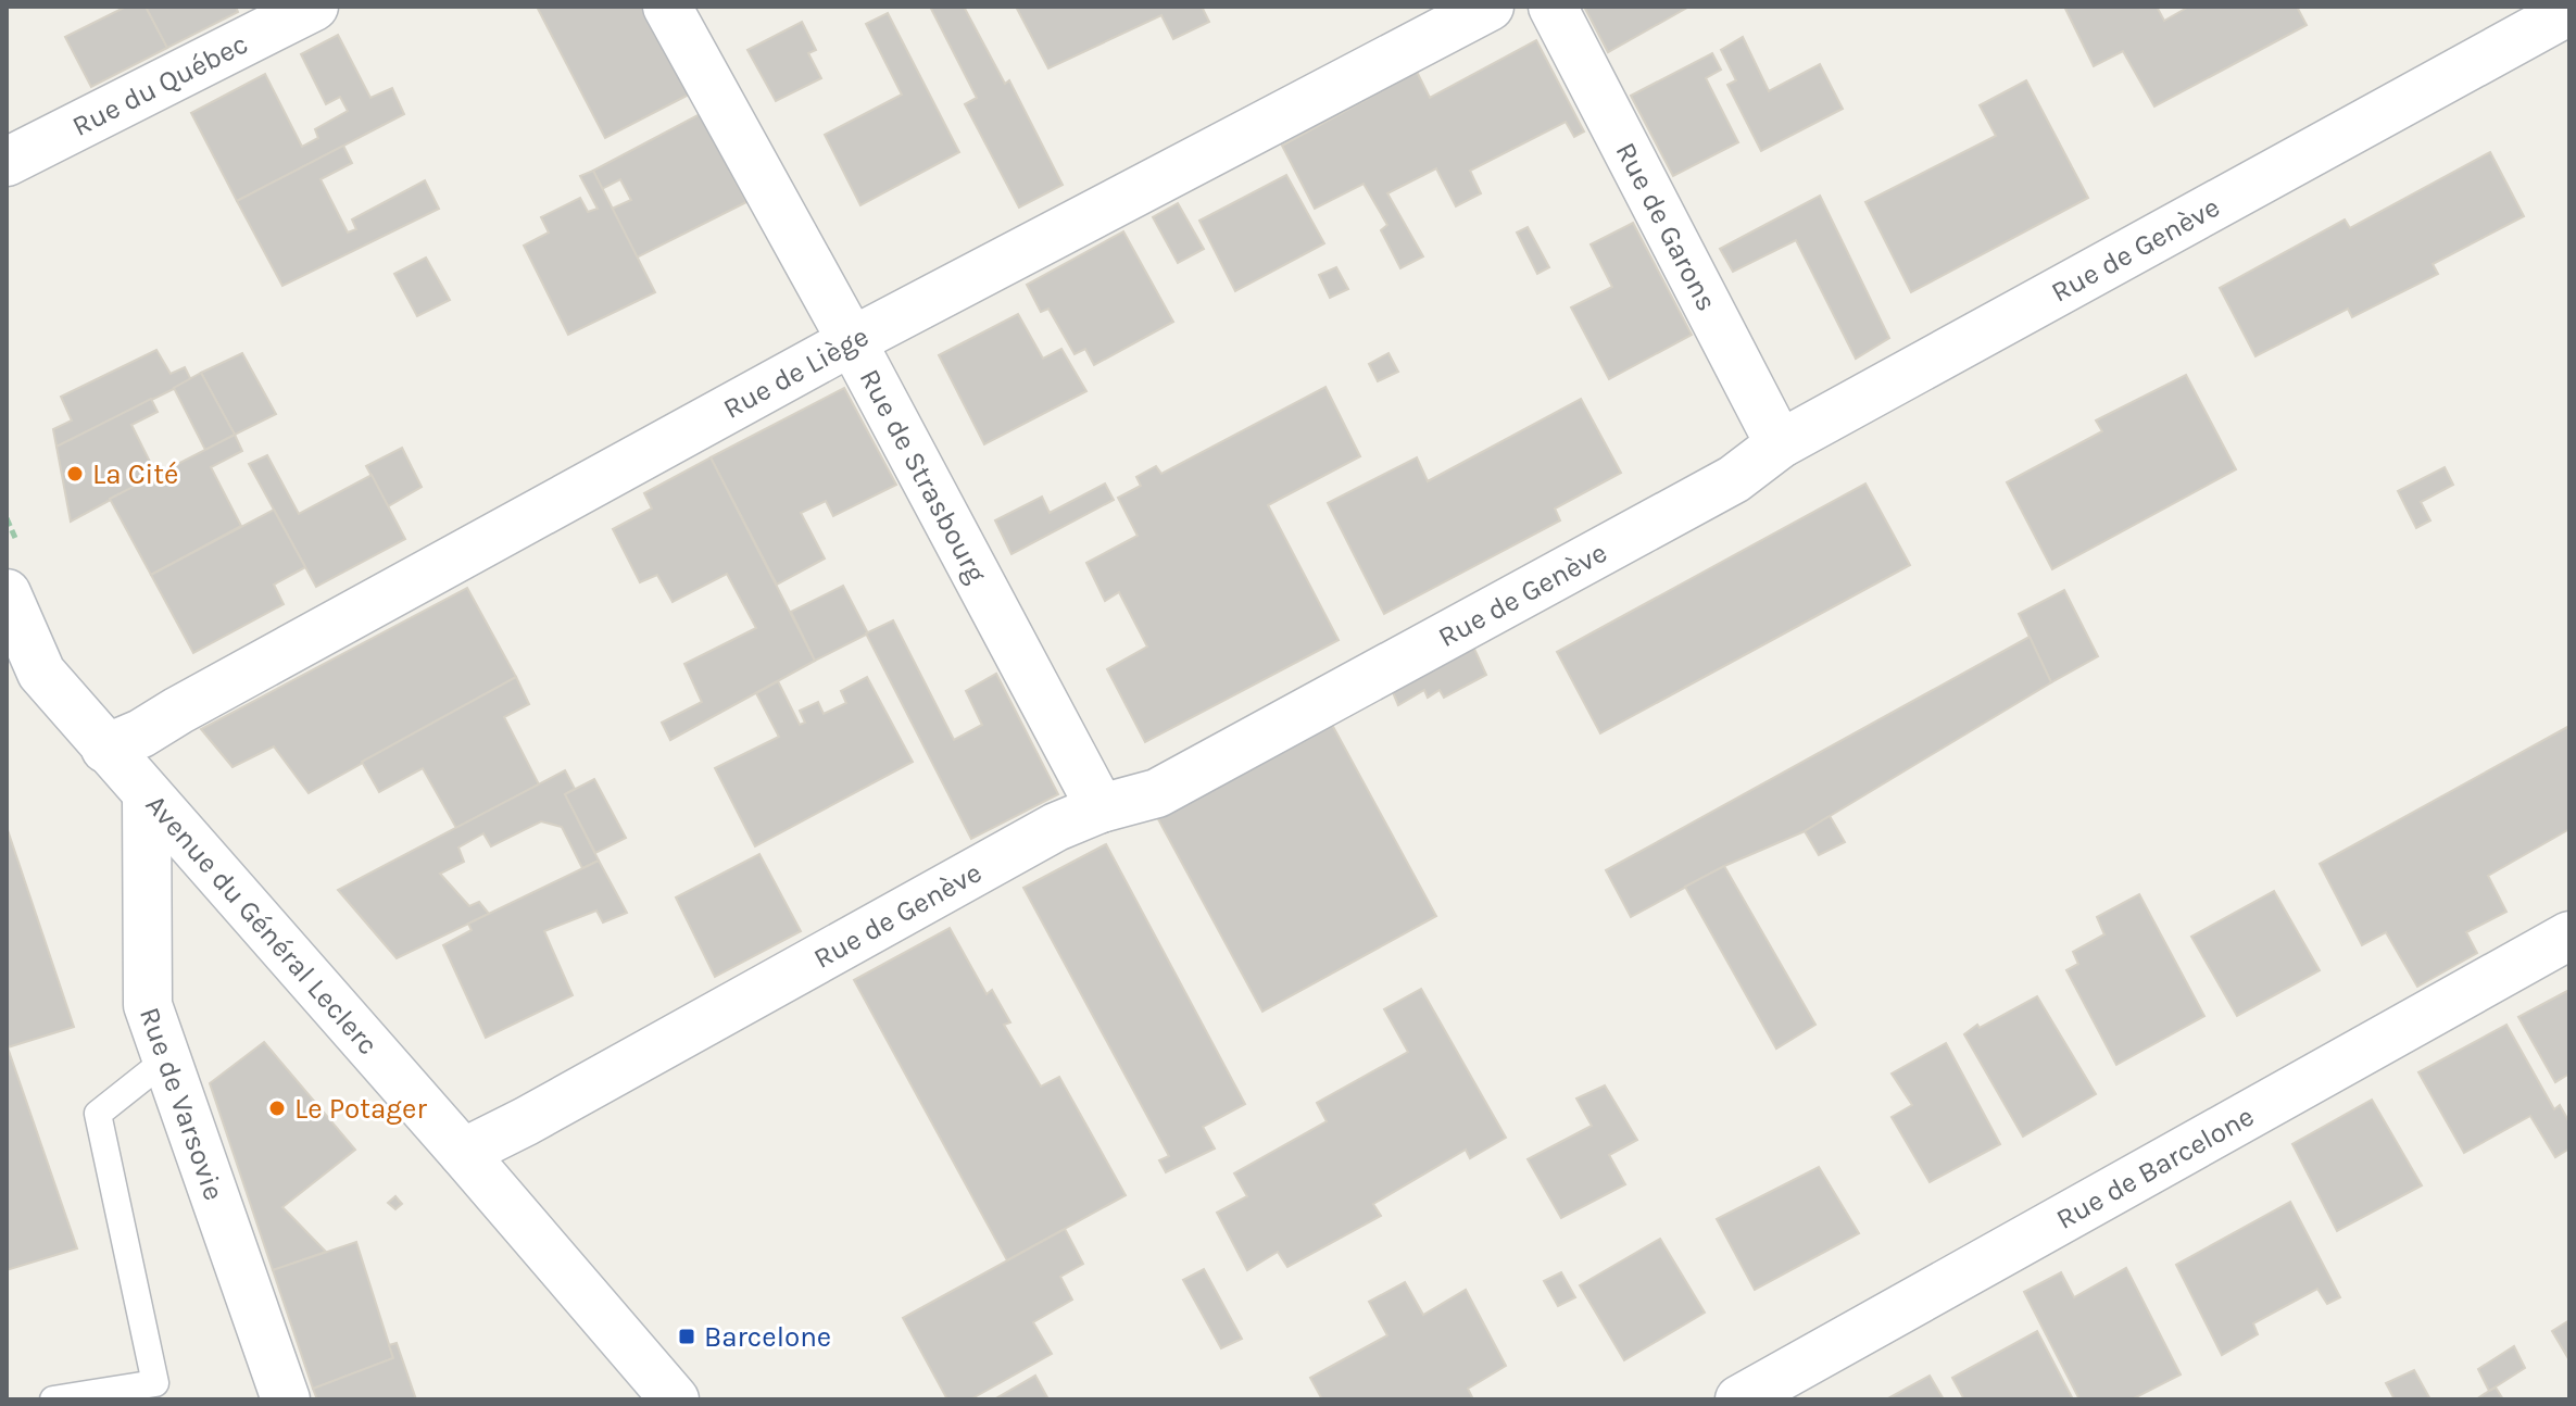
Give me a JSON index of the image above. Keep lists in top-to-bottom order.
{
  "streets": {
    "street": [
      "Rue du Québec",
      "Rue de Garons",
      "Rue de Genève",
      "Rue de Liège",
      "Rue de Strasbourg",
      "Avenue du Général Leclerc",
      "Rue de Varsovie",
      "Rue de Barcelone"
    ]
  },
  "crossings": [
    ["Rue de Garons", "Rue de Genève"],
    ["Rue de Genève", "Rue de Strasbourg"],
    ["Rue de Genève", "Avenue du Général Leclerc"],
    ["Rue de Liège", "Rue de Strasbourg"],
    ["Rue de Liège", "Avenue du Général Leclerc"],
    ["Avenue du Général Leclerc", "Rue de Varsovie"]
  ],
  "places": {
    "other": ["La Cité", "Le Potager"],
    "transit": ["Barcelone"]
  }
}
